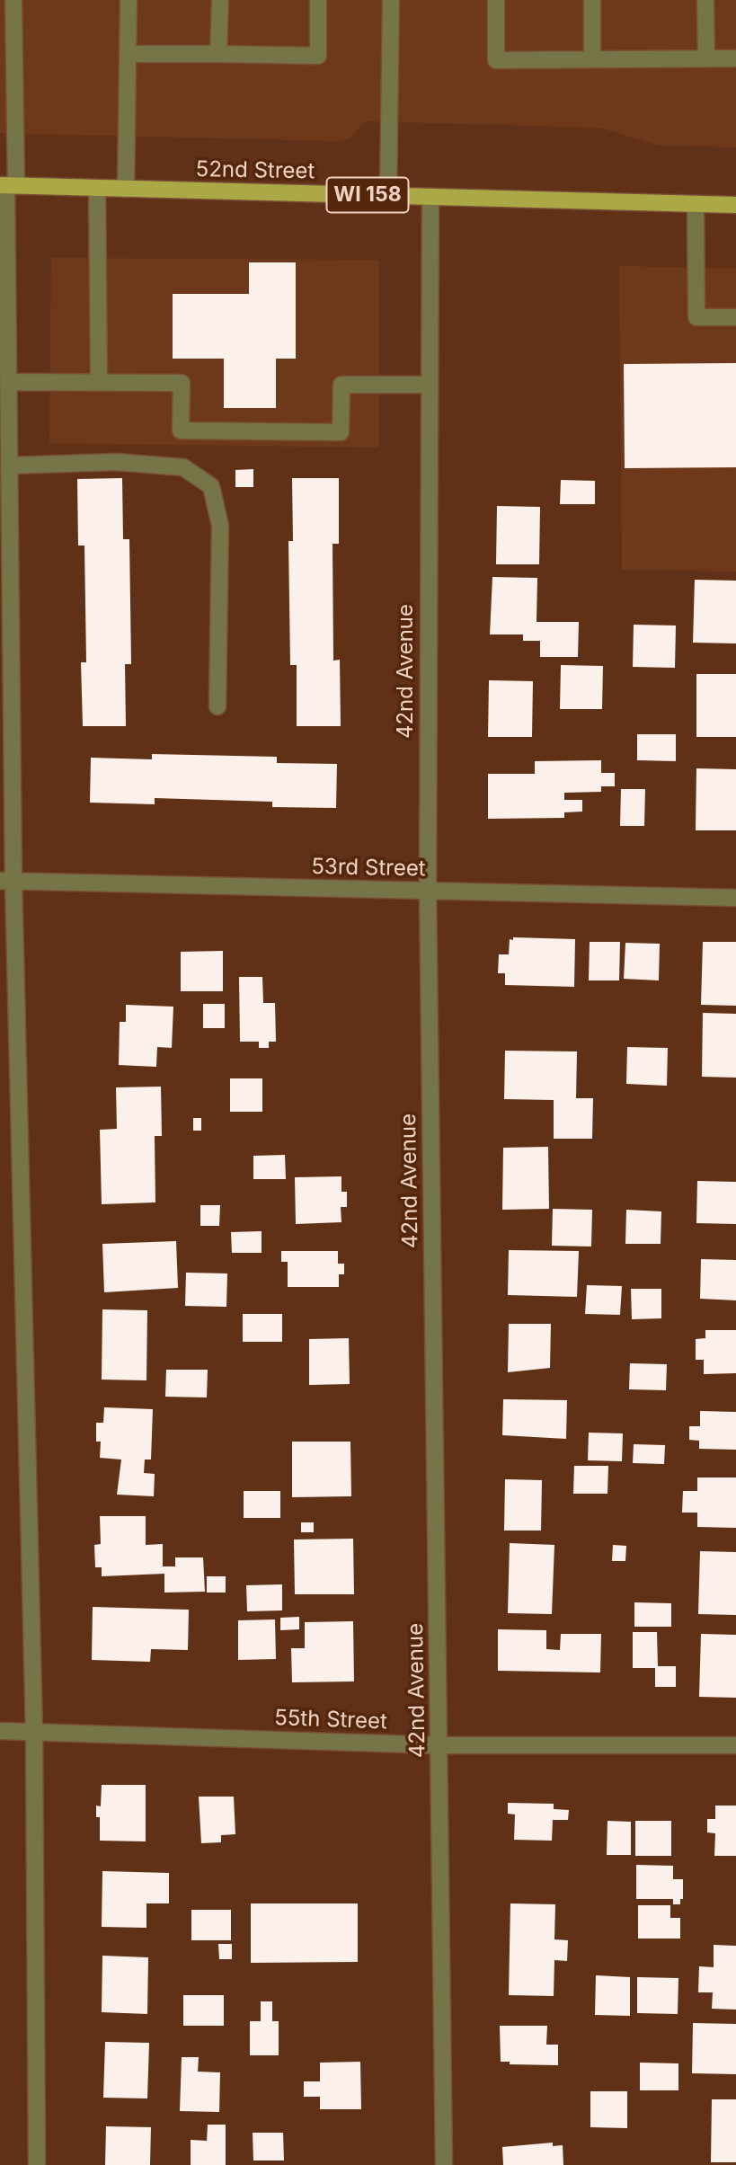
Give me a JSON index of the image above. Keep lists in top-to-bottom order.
{
  "streets": {
    "main road": ["52nd Street", "WI 158"],
    "street": ["42nd Avenue", "53rd Street", "55th Street"]
  },
  "crossings": [
    ["52nd Street", "42nd Avenue"],
    ["42nd Avenue", "53rd Street"],
    ["42nd Avenue", "55th Street"]
  ]
}
